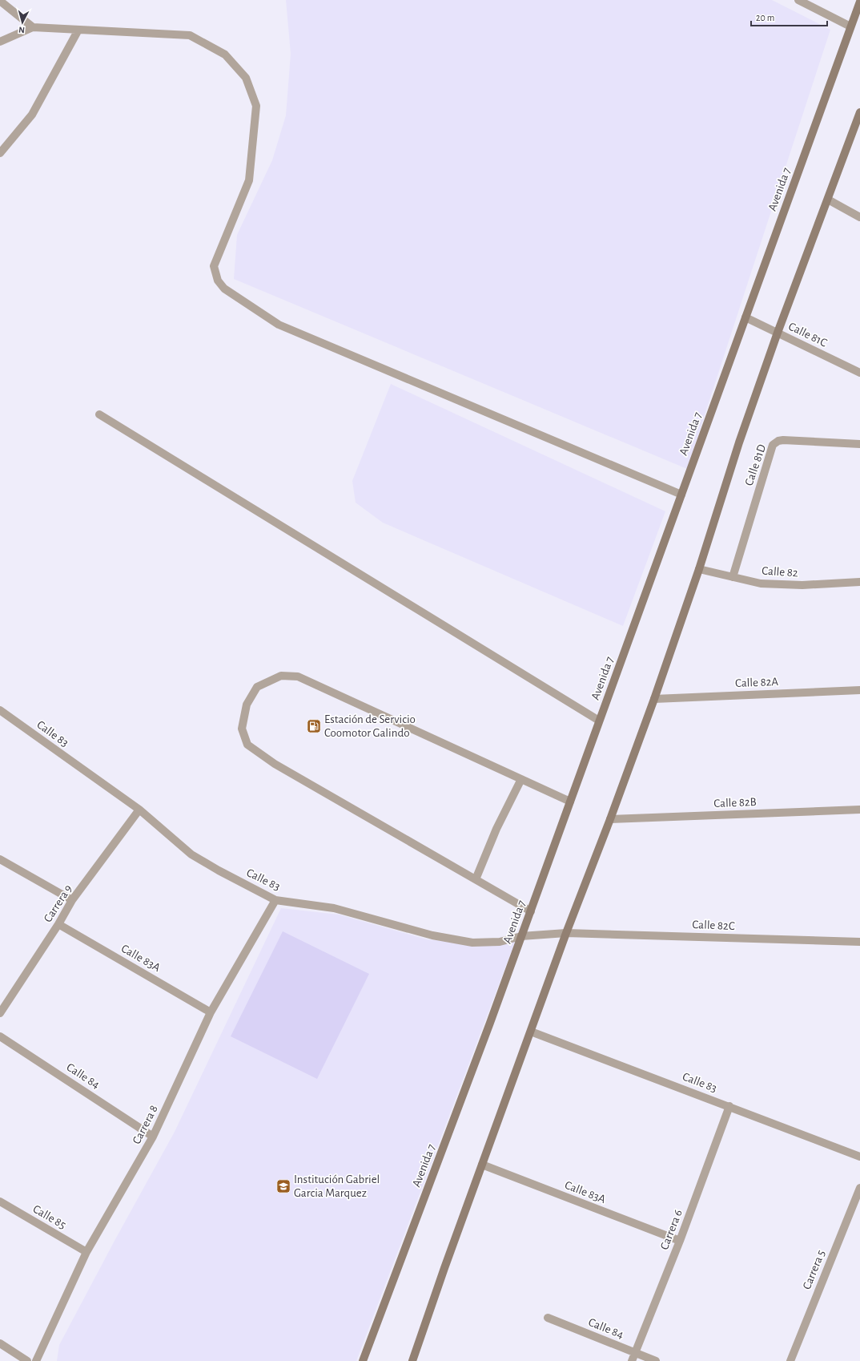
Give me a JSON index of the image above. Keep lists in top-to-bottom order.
{
  "streets": {
    "main road": ["Avenida 7"],
    "street": [
      "Calle 81C",
      "Calle 81D",
      "Calle 82",
      "Calle 82A",
      "Calle 83",
      "Calle 82B",
      "Carrera 9",
      "Calle 82C",
      "Calle 83A",
      "Calle 84",
      "Carrera 8",
      "Calle 85",
      "Carrera 6",
      "Carrera 5"
    ]
  },
  "crossings": [
    ["Avenida 7", "Calle 81C"],
    ["Avenida 7", "Calle 83"],
    ["Calle 81D", "Calle 82"],
    ["Calle 83", "Carrera 9"],
    ["Calle 83", "Calle 82C"],
    ["Calle 83", "Carrera 8"],
    ["Calle 83", "Carrera 6"],
    ["Carrera 9", "Calle 83A"],
    ["Calle 83A", "Carrera 8"],
    ["Calle 83A", "Carrera 6"],
    ["Calle 84", "Carrera 8"],
    ["Calle 84", "Carrera 6"],
    ["Carrera 8", "Calle 85"]
  ],
  "places": {
    "fuel station": ["Estación de Servicio Coomotor Galindo"],
    "school or university": ["Institución Gabriel Garcia Marquez"]
  },
  "scale_bar": "20 m",
  "north": "bottom"
}
